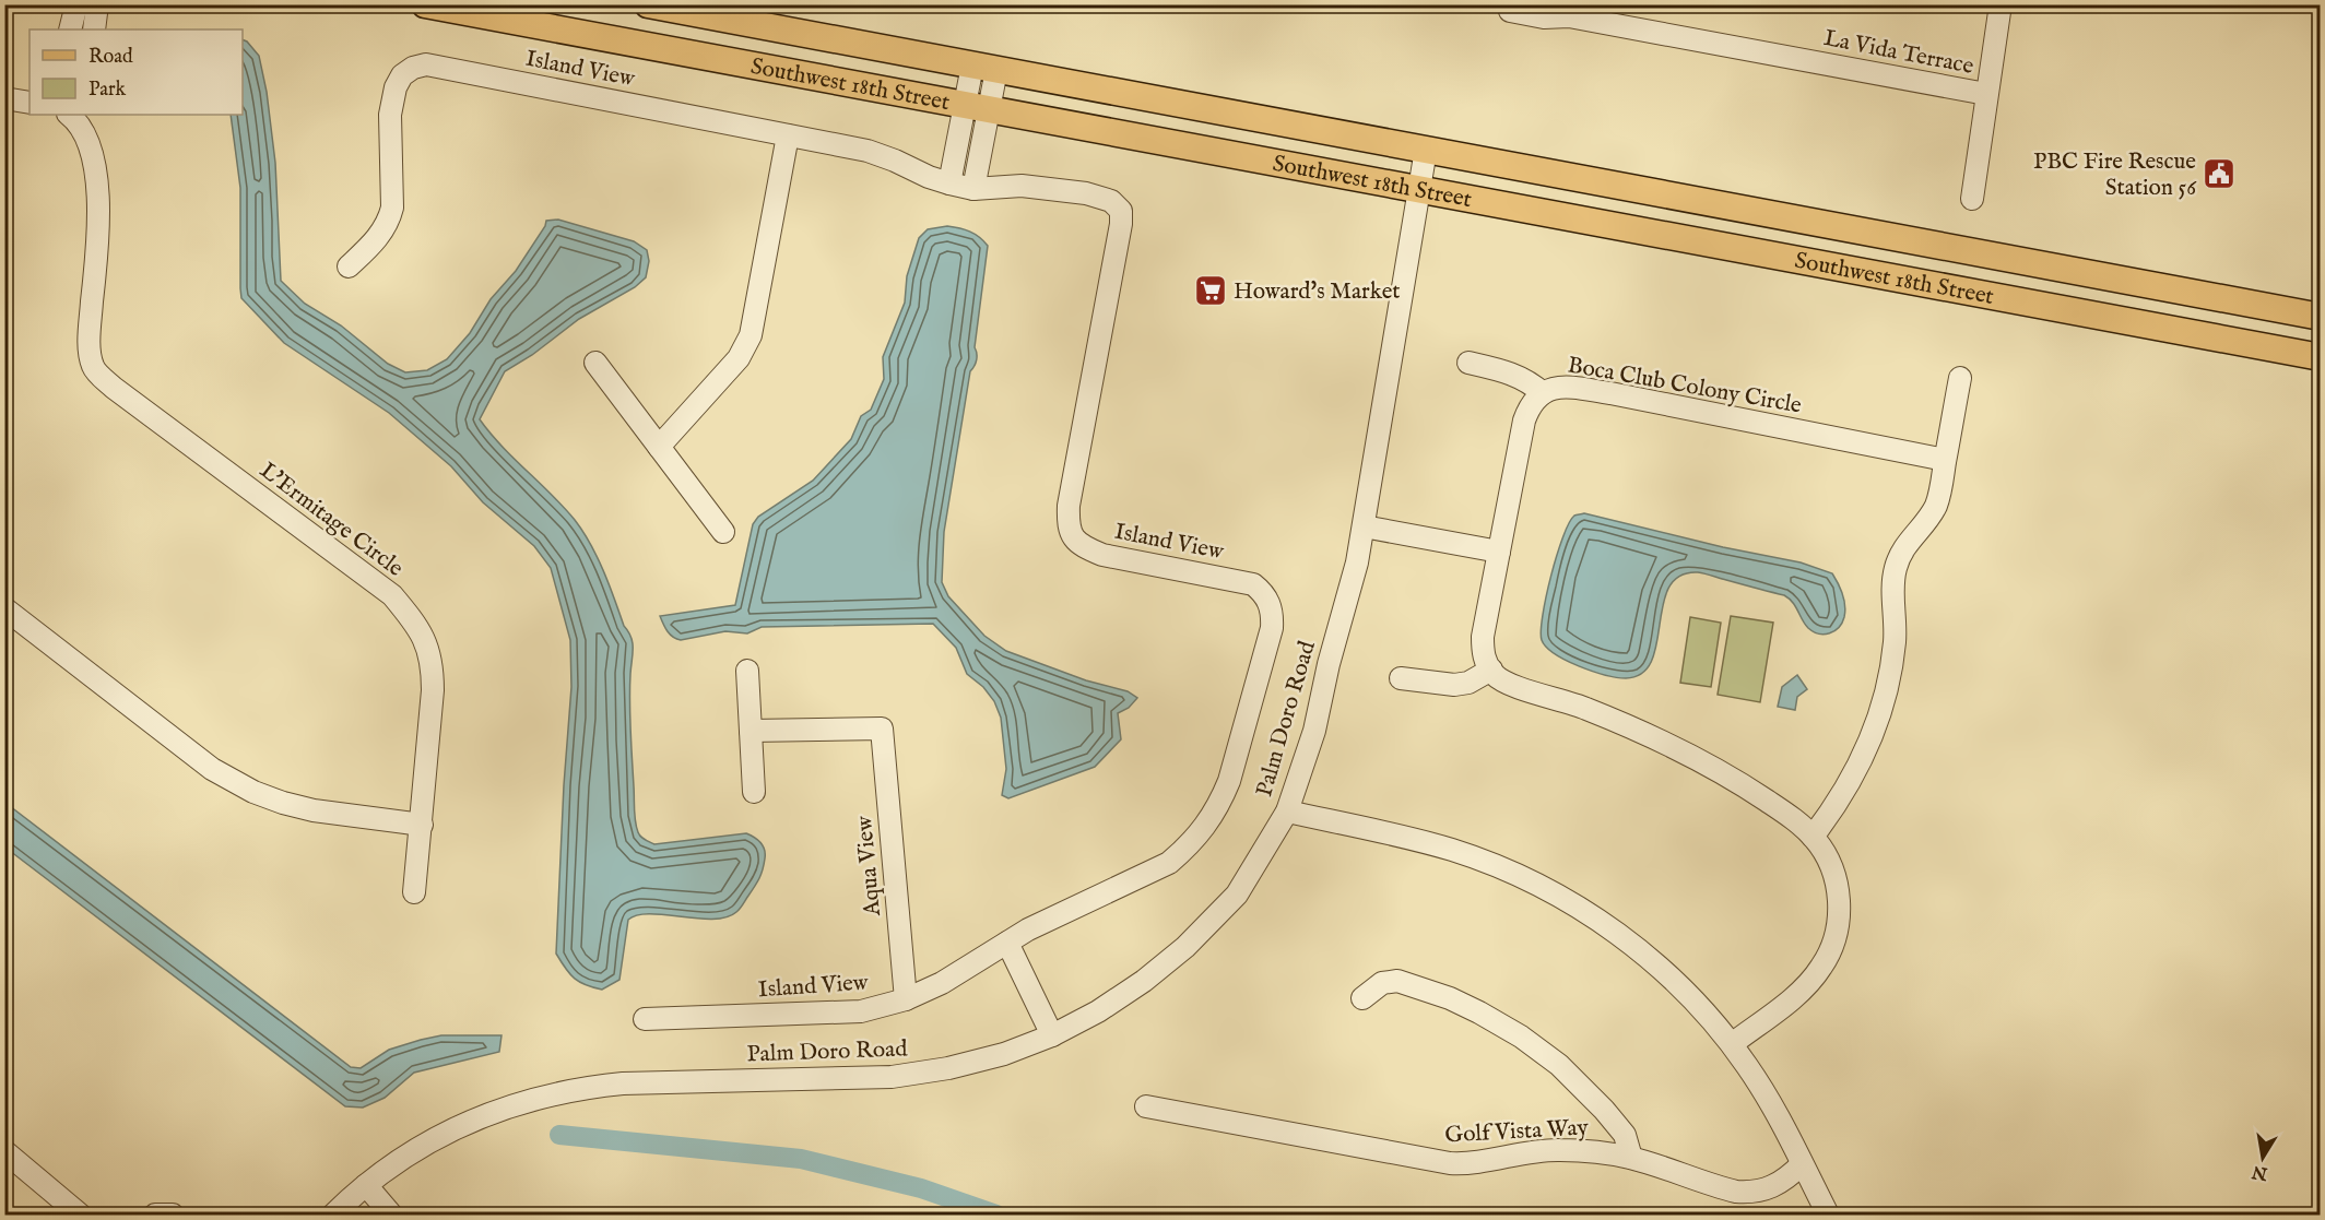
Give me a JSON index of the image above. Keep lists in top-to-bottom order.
{
  "streets": {
    "main road": ["Southwest 18th Street"],
    "street": [
      "La Vida Terrace",
      "Island View",
      "Boca Club Colony Circle",
      "L'Ermitage Circle",
      "Palm Doro Road",
      "Aqua View",
      "Golf Vista Way"
    ]
  },
  "crossings": [
    ["Island View", "Aqua View"],
    ["Southwest 18th Street", "Palm Doro Road"]
  ],
  "places": {
    "public building": ["PBC Fire Rescue Station 56"],
    "supermarket": ["Howard's Market"]
  },
  "legend": ["Road", "Park"],
  "north": "bottom"
}
